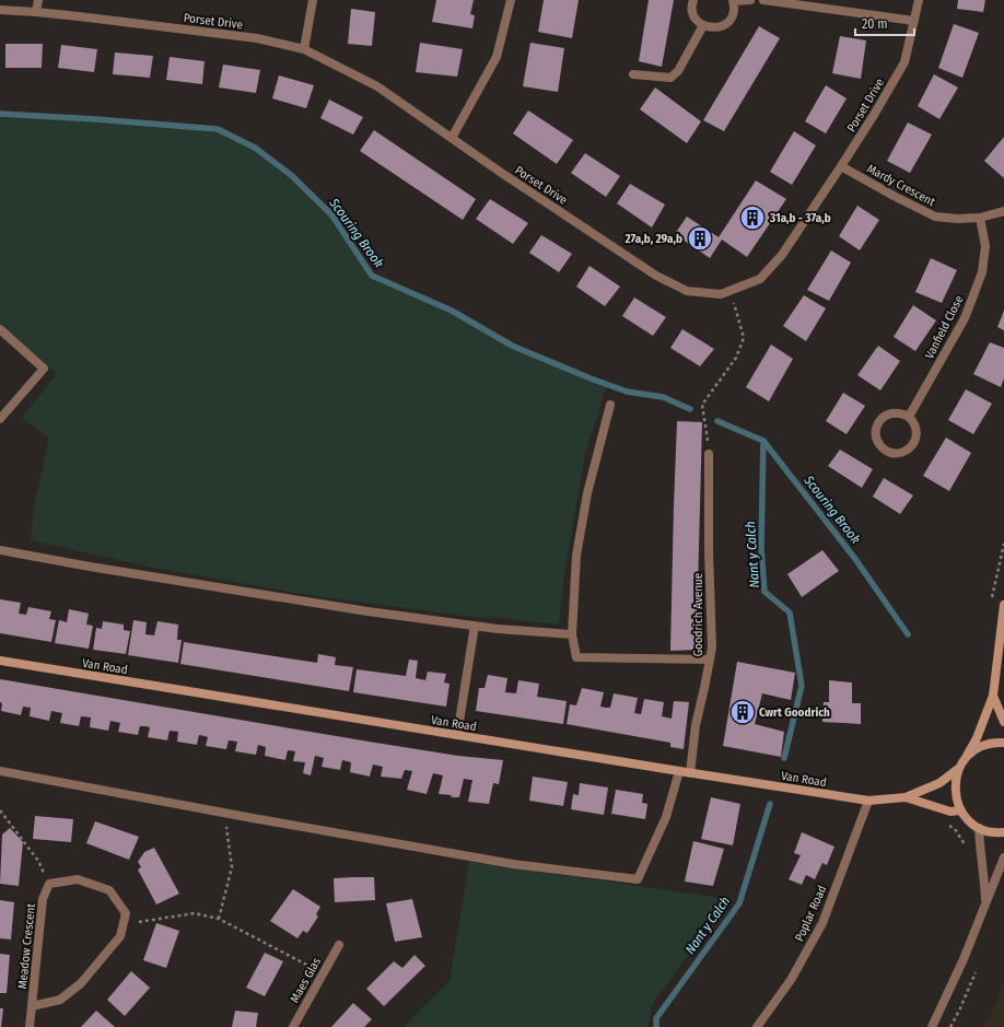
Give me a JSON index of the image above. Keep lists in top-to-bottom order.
{
  "streets": {
    "street": [
      "Porset Drive",
      "Mardy Crescent",
      "Vanfield Close",
      "Goodrich Avenue",
      "Van Road",
      "Poplar Road",
      "Meadow Crescent",
      "Maes Glas"
    ]
  },
  "crossings": [
    ["Porset Drive", "Mardy Crescent"],
    ["Mardy Crescent", "Vanfield Close"],
    ["Goodrich Avenue", "Van Road"],
    ["Van Road", "Poplar Road"]
  ],
  "water": ["Scouring Brook", "Nant y Calch"],
  "places": {
    "building": ["31a,b - 37a,b", "27a,b, 29a,b", "Cwrt Goodrich"]
  },
  "scale_bar": "20 m"
}
